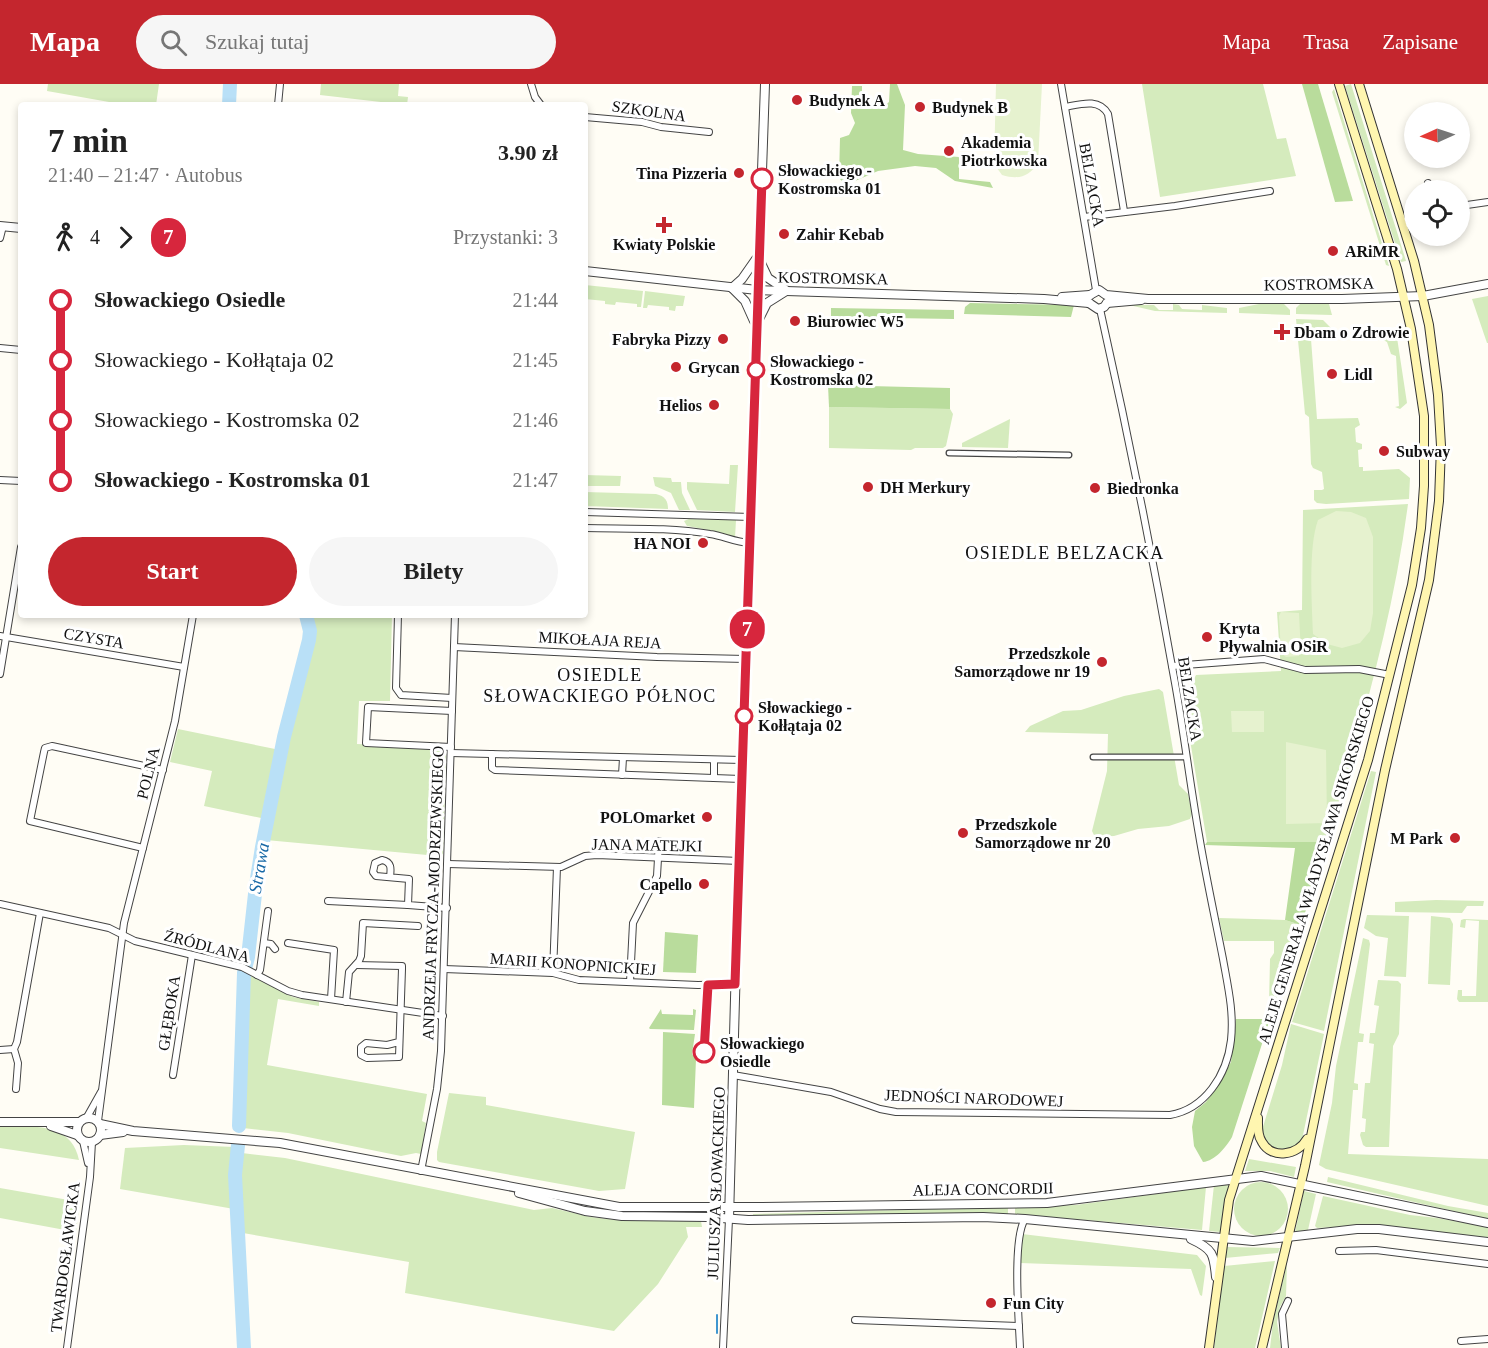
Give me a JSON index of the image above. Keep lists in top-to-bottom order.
{
  "streets": {
    "main road": ["ALEJE GENERAŁA WŁADYSŁAWA SIKORSKIEGO"],
    "street": [
      "SZKOLNA",
      "BELZACKA",
      "KOSTROMSKA",
      "CZYSTA",
      "MIKOŁAJA REJA",
      "POLNA",
      "JANA MATEJKI",
      "ANDRZEJA FRYCZA-MODRZEWSKIEGO",
      "ŹRÓDLANA",
      "MARII KONOPNICKIEJ",
      "GŁĘBOKA",
      "JEDNOŚCI NARODOWEJ",
      "JULIUSZA SŁOWACKIEGO",
      "ALEJA CONCORDII",
      "TWARDOSŁAWICKA"
    ]
  },
  "crossings": [
    ["BELZACKA", "KOSTROMSKA"],
    ["BELZACKA", "JEDNOŚCI NARODOWEJ"],
    ["KOSTROMSKA", "ALEJE GENERAŁA WŁADYSŁAWA SIKORSKIEGO"],
    ["KOSTROMSKA", "JULIUSZA SŁOWACKIEGO"],
    ["CZYSTA", "POLNA"],
    ["MIKOŁAJA REJA", "ANDRZEJA FRYCZA-MODRZEWSKIEGO"],
    ["MIKOŁAJA REJA", "JULIUSZA SŁOWACKIEGO"],
    ["POLNA", "ŹRÓDLANA"],
    ["JANA MATEJKI", "ANDRZEJA FRYCZA-MODRZEWSKIEGO"],
    ["JANA MATEJKI", "JULIUSZA SŁOWACKIEGO"],
    ["ALEJE GENERAŁA WŁADYSŁAWA SIKORSKIEGO", "ALEJA CONCORDII"],
    ["ANDRZEJA FRYCZA-MODRZEWSKIEGO", "ŹRÓDLANA"],
    ["ANDRZEJA FRYCZA-MODRZEWSKIEGO", "MARII KONOPNICKIEJ"],
    ["ŹRÓDLANA", "GŁĘBOKA"],
    ["MARII KONOPNICKIEJ", "JULIUSZA SŁOWACKIEGO"],
    ["JEDNOŚCI NARODOWEJ", "JULIUSZA SŁOWACKIEGO"],
    ["JULIUSZA SŁOWACKIEGO", "ALEJA CONCORDII"]
  ],
  "districts": ["OSIEDLE BELZACKA", "OSIEDLE SŁOWACKIEGO PÓŁNOC"],
  "water": ["Strawa"],
  "places": {
    "other": [
      "Budynek A",
      "Budynek B",
      "Akademia Piotrkowska",
      "Tina Pizzeria",
      "Słowackiego - Kostromska 01",
      "Zahir Kebab",
      "ARiMR",
      "Biurowiec W5",
      "Fabryka Pizzy",
      "Grycan",
      "Słowackiego - Kostromska 02",
      "Lidl",
      "Helios",
      "Subway",
      "DH Merkury",
      "Biedronka",
      "HA NOI",
      "Kryta Pływalnia OSiR",
      "Przedszkole Samorządowe nr 19",
      "Słowackiego - Kołłątaja 02",
      "POLOmarket",
      "Przedszkole Samorządowe nr 20",
      "M Park",
      "Capello",
      "Słowackiego Osiedle",
      "Fun City"
    ],
    "health": ["Kwiaty Polskie", "Dbam o Zdrowie"]
  },
  "lines": ["bus line 7"],
  "north": "left",
  "page": {
    "header": "Mapa",
    "search": "Szukaj tutaj",
    "nav": ["Mapa", "Trasa", "Zapisane"],
    "on_map": "7",
    "heading": ["7 min", "21:40 – 21:47 · Autobus", "3.90 zł"],
    "legs": ["4", "7", "Przystanki: 3"],
    "list": [
      {
        "name": "Słowackiego Osiedle",
        "value": "21:44"
      },
      {
        "name": "Słowackiego - Kołłątaja 02",
        "value": "21:45"
      },
      {
        "name": "Słowackiego - Kostromska 02",
        "value": "21:46"
      },
      {
        "name": "Słowackiego - Kostromska 01",
        "value": "21:47"
      }
    ],
    "buttons": ["Start", "Bilety"]
  }
}
